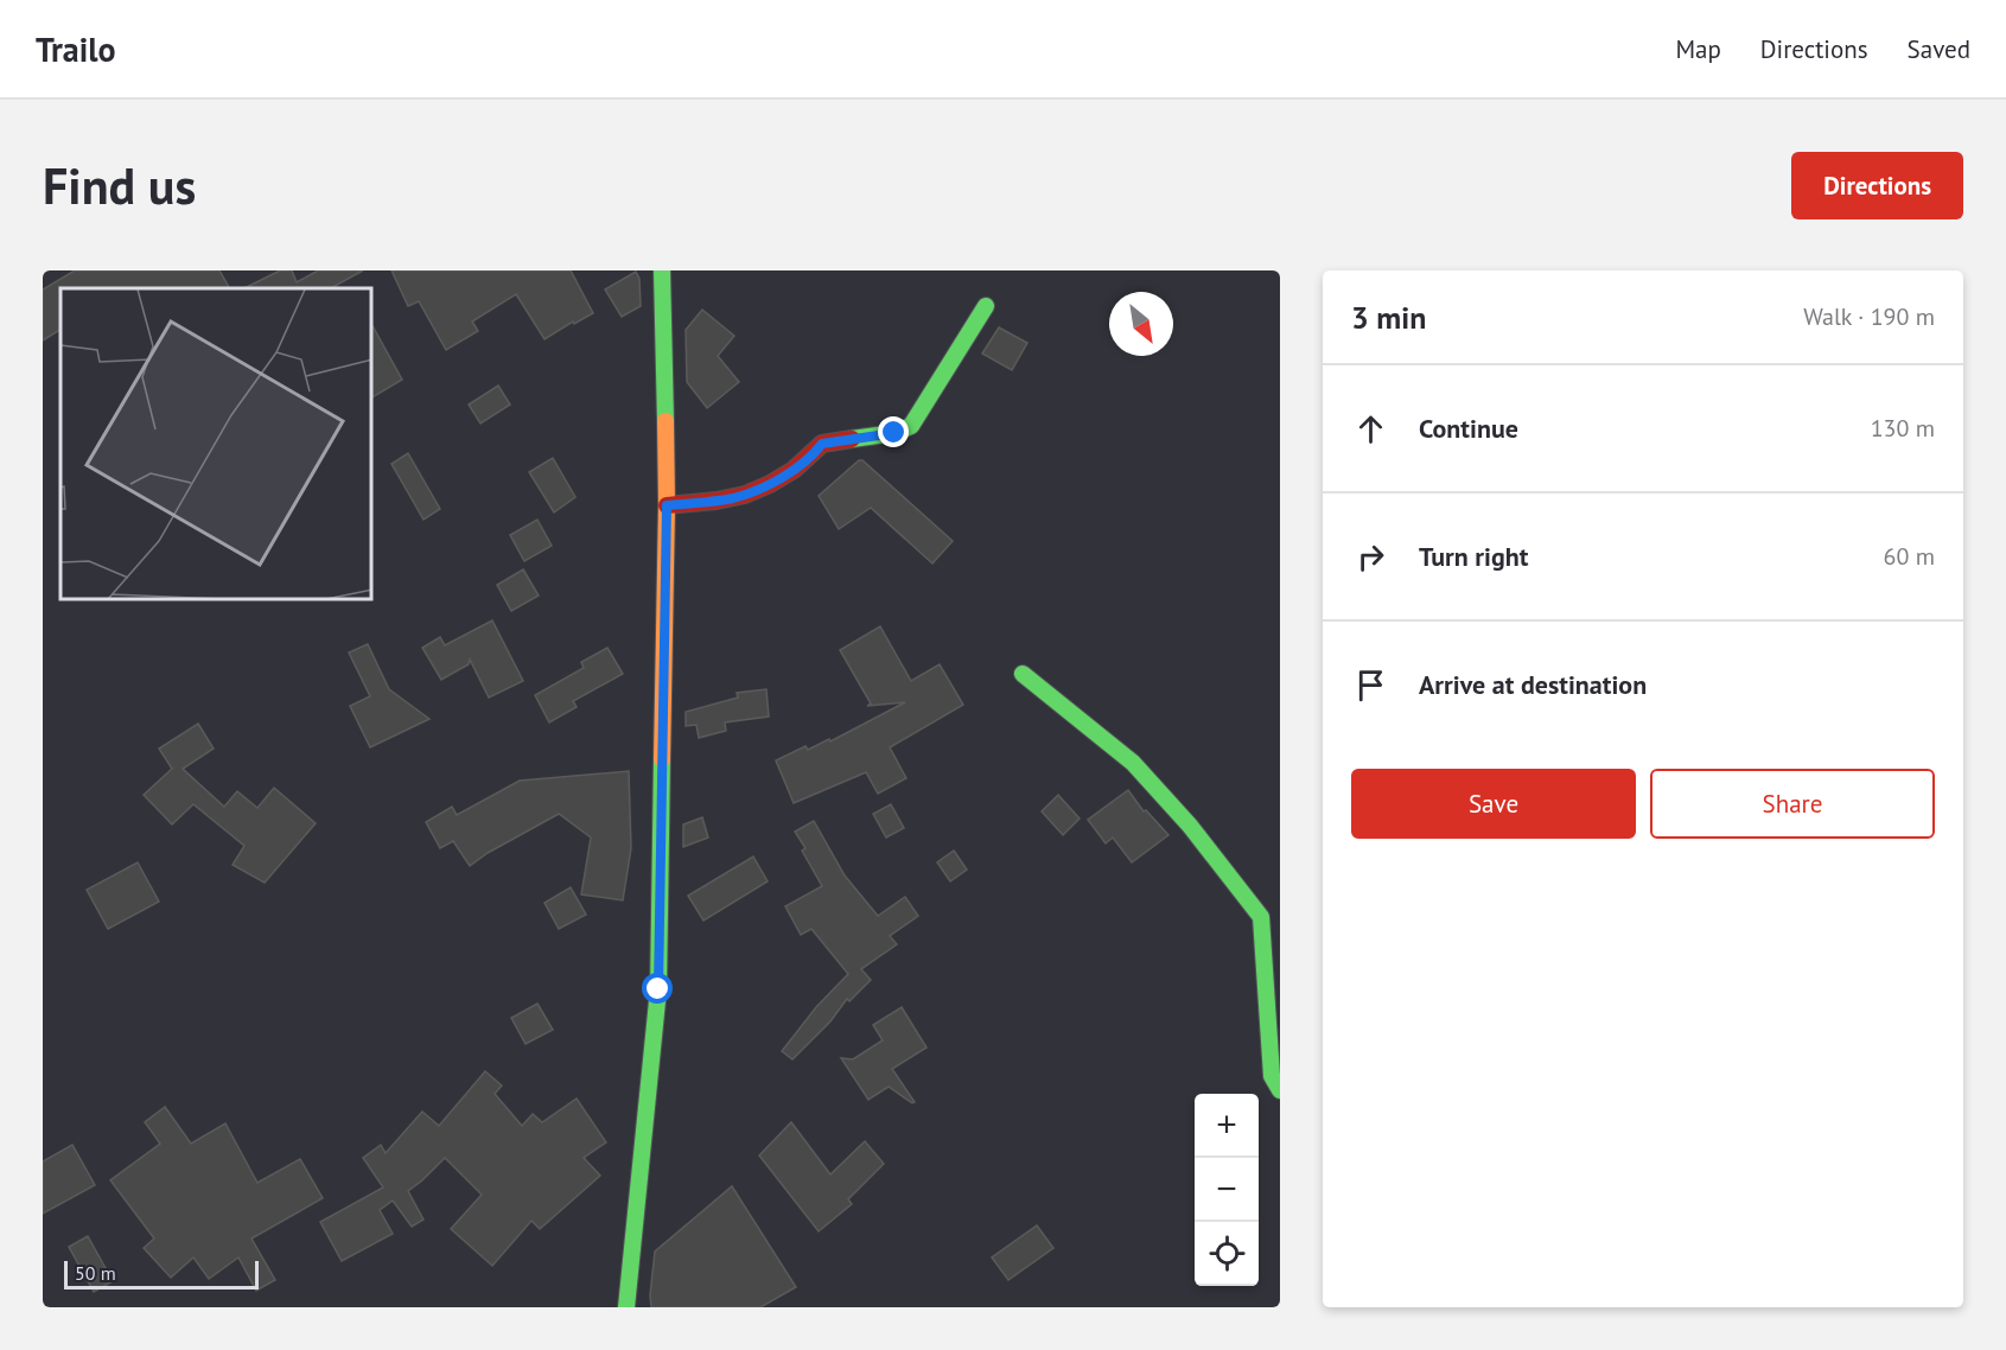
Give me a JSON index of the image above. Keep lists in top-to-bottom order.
{
  "scale_bar": "50 m",
  "north": "bottom right",
  "page": {
    "header": "Trailo",
    "nav": ["Map", "Directions", "Saved"],
    "buttons": [
      "Directions",
      ["Save", "Share"]
    ],
    "title": "Find us",
    "heading": ["3 min", "Walk · 190 m"],
    "list": [
      ["Continue", "130 m"],
      ["Turn right", "60 m"],
      "Arrive at destination"
    ],
    "map_buttons": ["+", "−"],
    "scale": "50 m"
  }
}
